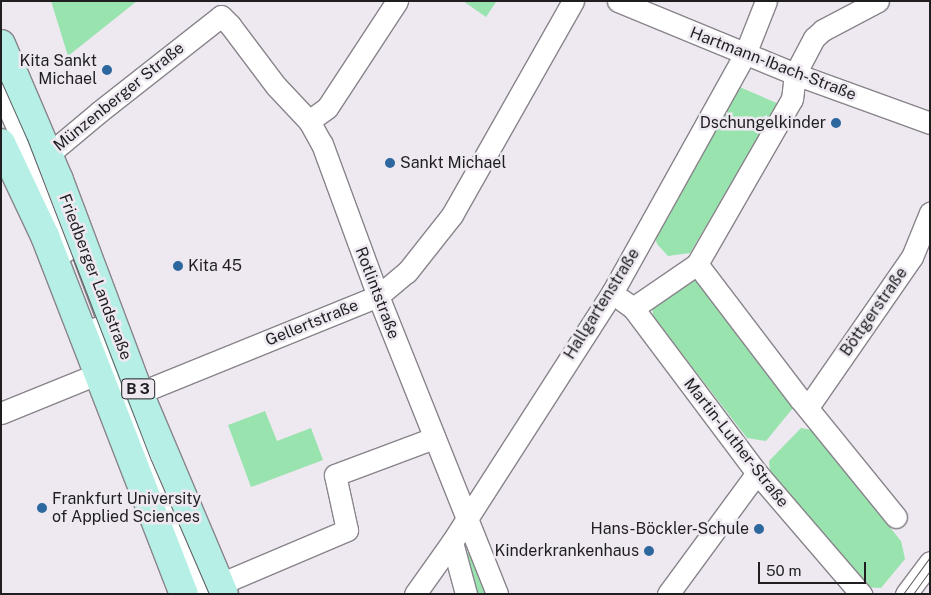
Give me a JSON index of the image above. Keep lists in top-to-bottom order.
{
  "streets": {
    "main road": ["Friedberger Landstraße", "B 3"],
    "street": [
      "Hartmann-Ibach-Straße",
      "Münzenberger Straße",
      "Rotlintstraße",
      "Hallgartenstraße",
      "Böttgerstraße",
      "Gellertstraße",
      "Martin-Luther-Straße"
    ]
  },
  "crossings": [
    ["Hartmann-Ibach-Straße", "Hallgartenstraße"],
    ["Münzenberger Straße", "Friedberger Landstraße"],
    ["Münzenberger Straße", "Rotlintstraße"],
    ["Friedberger Landstraße", "Gellertstraße"],
    ["Rotlintstraße", "Hallgartenstraße"],
    ["Rotlintstraße", "Gellertstraße"],
    ["Hallgartenstraße", "Martin-Luther-Straße"]
  ],
  "places": [
    "Kita Sankt Michael",
    "Dschungelkinder",
    "Sankt Michael",
    "Kita 45",
    "Frankfurt University of Applied Sciences",
    "Hans-Böckler-Schule",
    "Kinderkrankenhaus"
  ],
  "scale_bar": "50 m"
}
